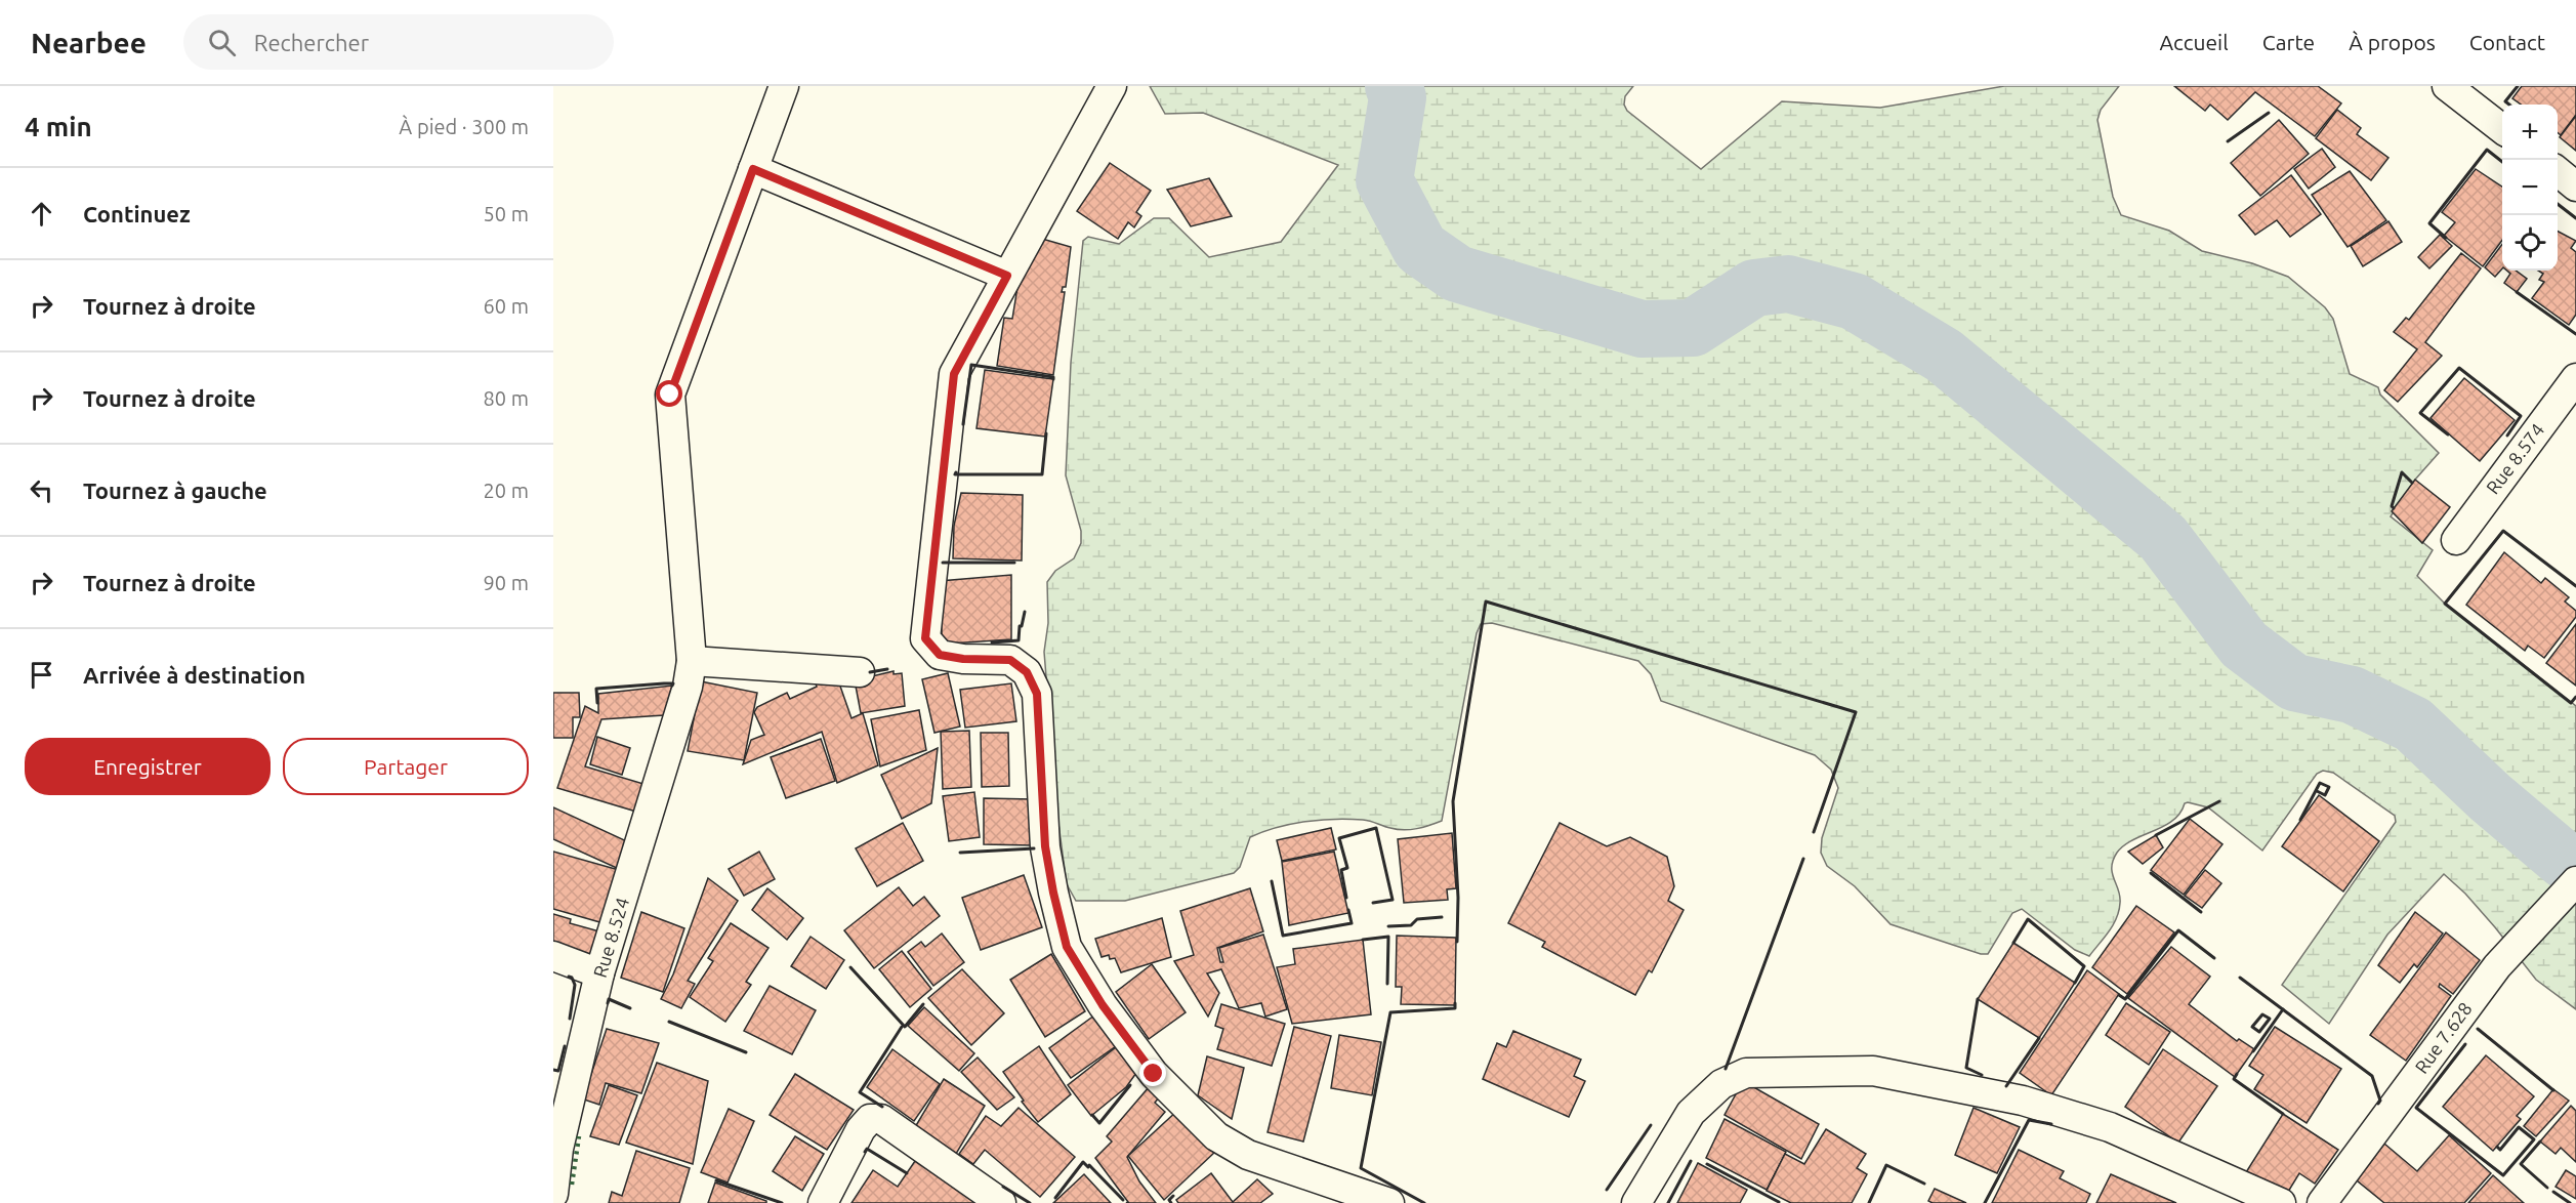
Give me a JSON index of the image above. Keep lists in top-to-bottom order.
{
  "streets": {
    "street": ["Rue 8.574", "Rue 8.524", "Rue 7.628"]
  },
  "page": {
    "header": "Nearbee",
    "search": "Rechercher",
    "nav": [
      "Accueil",
      "Carte",
      "À propos",
      "Contact"
    ],
    "heading": ["4 min", "À pied · 300 m"],
    "map_buttons": ["+", "−"],
    "list": [
      ["Continuez", "50 m"],
      ["Tournez à droite", "60 m"],
      ["Tournez à droite", "80 m"],
      ["Tournez à gauche", "20 m"],
      ["Tournez à droite", "90 m"],
      "Arrivée à destination"
    ],
    "buttons": ["Enregistrer", "Partager"]
  }
}
